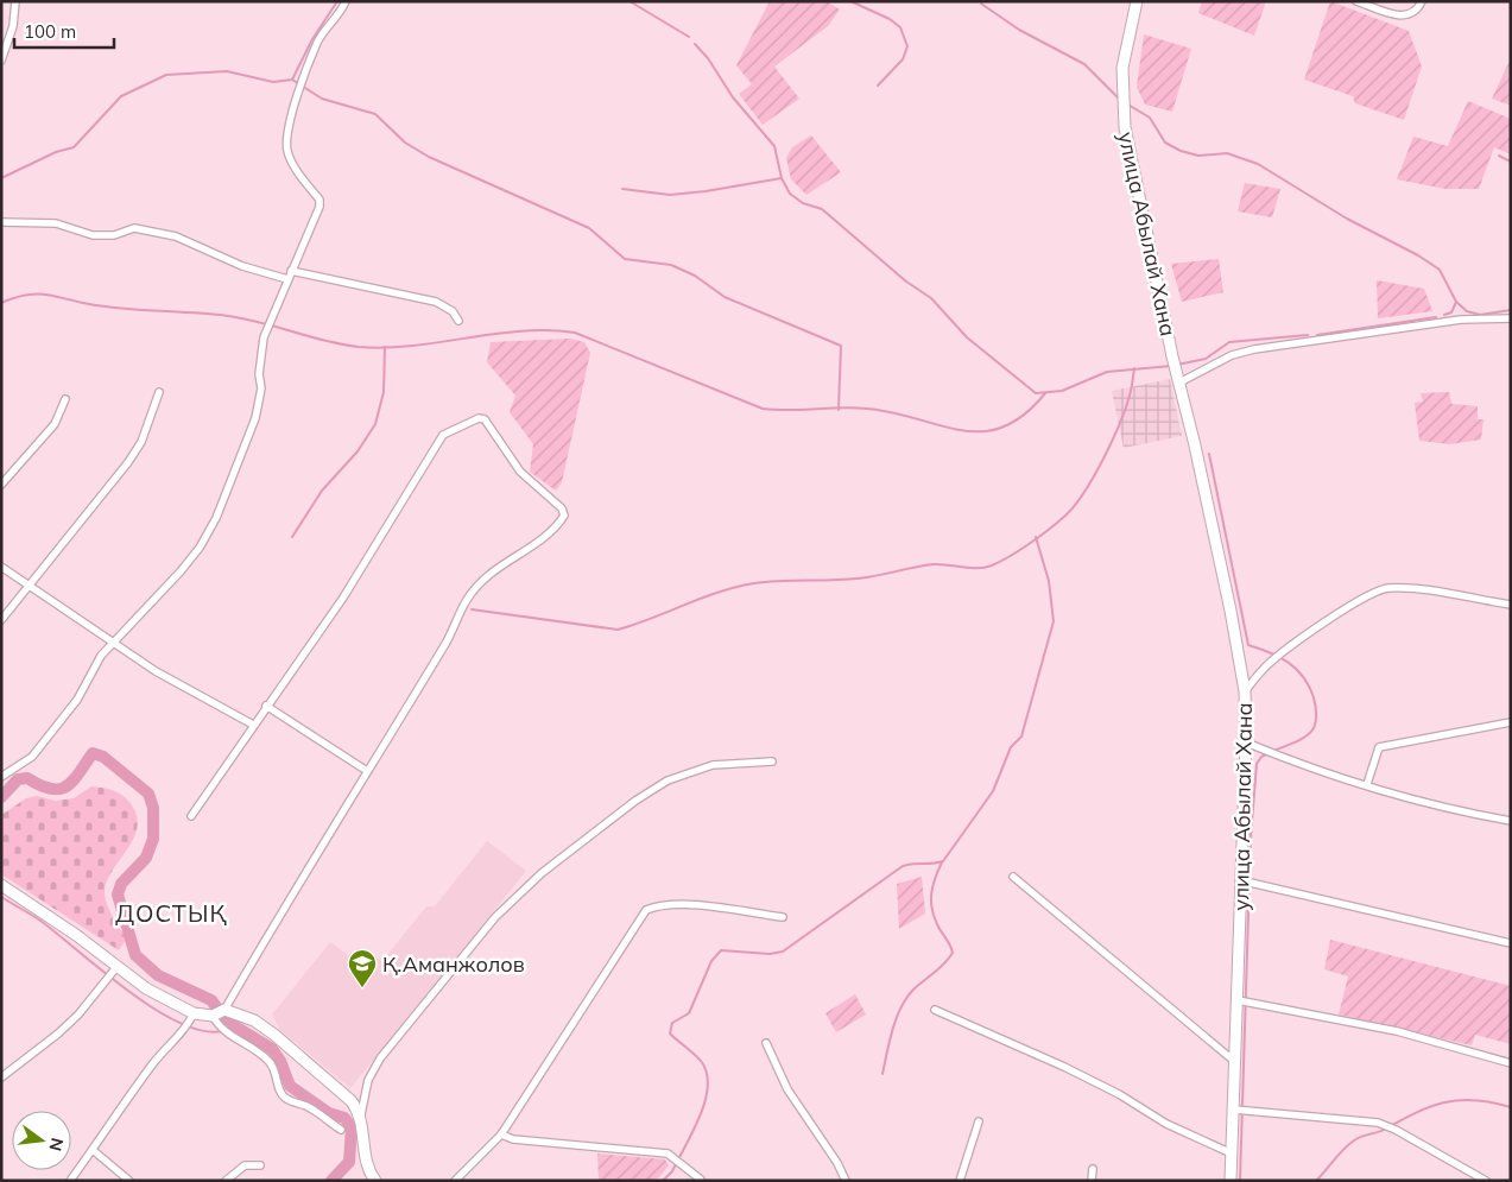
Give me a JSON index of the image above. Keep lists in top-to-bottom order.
{
  "streets": {
    "main road": ["улица Абылай Хана"]
  },
  "districts": ["ДОСТЫҚ"],
  "places": {
    "school or university": ["Қ.Аманжолов"]
  },
  "scale_bar": "100 m",
  "north": "right"
}
